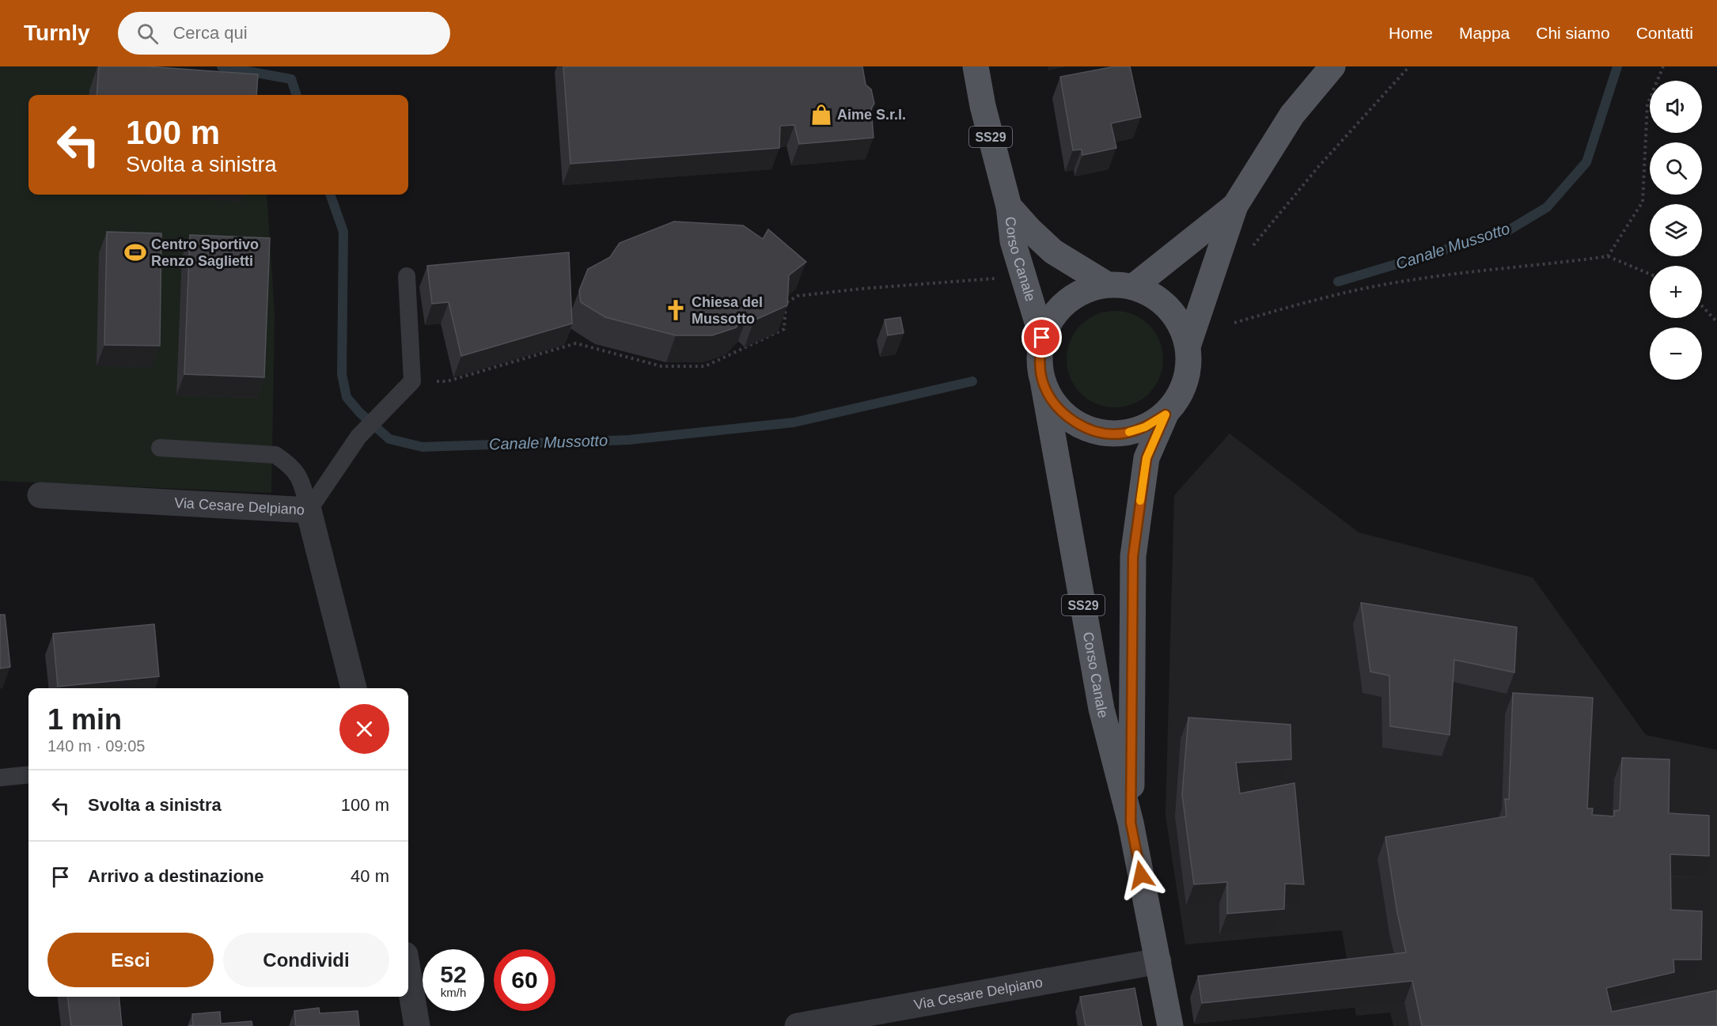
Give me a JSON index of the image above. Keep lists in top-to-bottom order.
{
  "streets": {
    "main road": ["SS29", "Corso Canale"],
    "street": ["Via Cesare Delpiano"]
  },
  "crossings": [
    ["Corso Canale", "Via Cesare Delpiano"]
  ],
  "water": ["Canale Mussotto"],
  "places": {
    "shop": ["Aime S.r.l."],
    "sports": ["Centro Sportivo Renzo Saglietti"],
    "church": ["Chiesa del Mussotto"]
  },
  "page": {
    "header": "Turnly",
    "search": "Cerca qui",
    "nav": [
      "Home",
      "Mappa",
      "Chi siamo",
      "Contatti"
    ],
    "map_buttons": ["+", "−"],
    "turn": ["100 m", "Svolta a sinistra"],
    "heading": ["1 min", "140 m · 09:05"],
    "list": [
      {
        "name": "Svolta a sinistra",
        "value": "100 m"
      },
      {
        "name": "Arrivo a destinazione",
        "value": "40 m"
      }
    ],
    "buttons": ["Esci", "Condividi"],
    "speed": "52 km/h",
    "limit": "60"
  }
}
